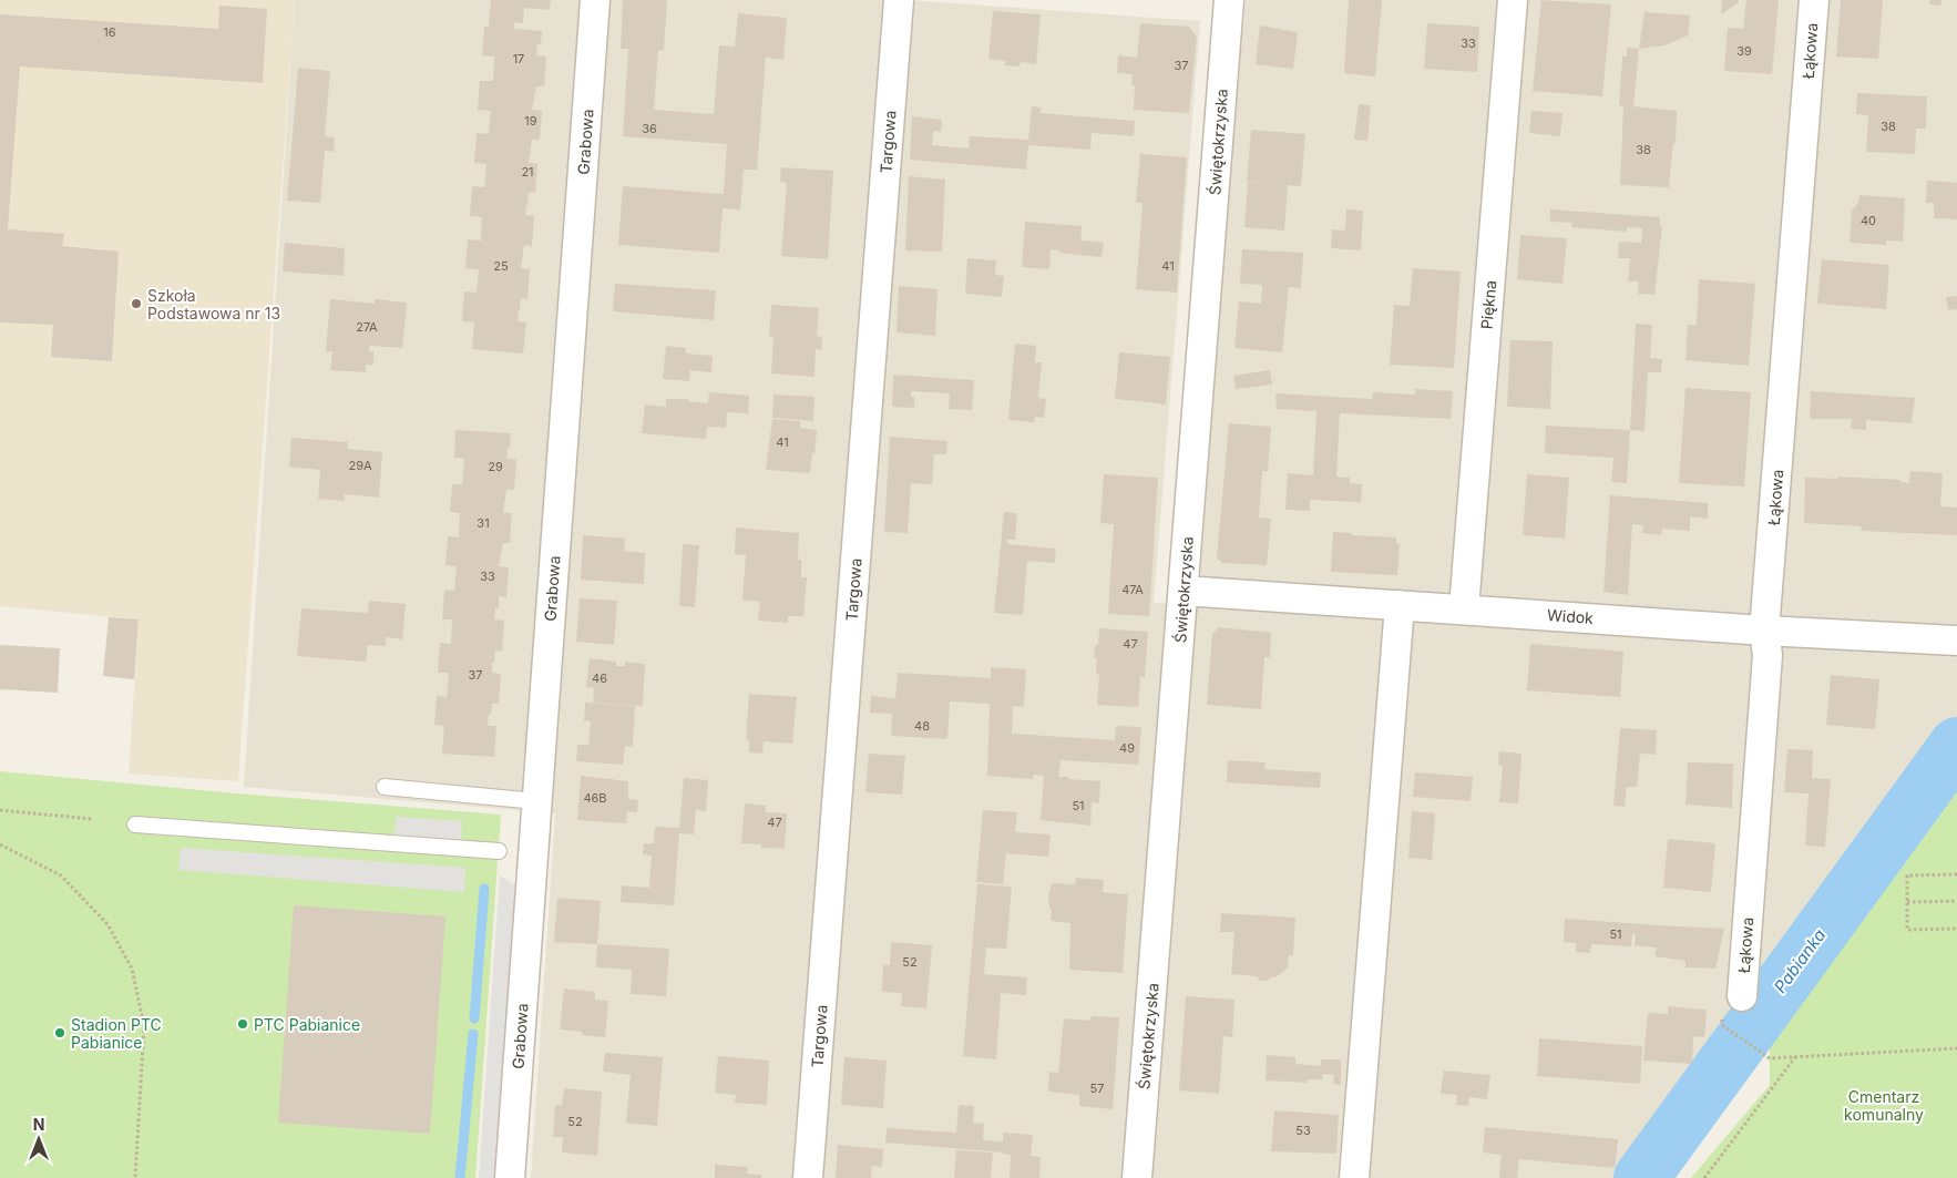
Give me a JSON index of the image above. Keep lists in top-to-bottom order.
{
  "streets": {
    "street": [
      "Łąkowa",
      "Grabowa",
      "Targowa",
      "Świętokrzyska",
      "Piękna",
      "Widok"
    ]
  },
  "crossings": [
    ["Łąkowa", "Widok"],
    ["Świętokrzyska", "Widok"],
    ["Piękna", "Widok"]
  ],
  "water": ["Pabianka"],
  "parks": ["Cmentarz komunalny"],
  "places": ["Szkoła Podstawowa nr 13", "PTC Pabianice", "Stadion PTC Pabianice"],
  "house_numbers": [
    "16",
    "33",
    "39",
    "17",
    "37",
    "19",
    "38",
    "36",
    "38",
    "21",
    "40",
    "25",
    "41",
    "27A",
    "41",
    "29A",
    "29",
    "31",
    "33",
    "47A",
    "47",
    "37",
    "46",
    "48",
    "49",
    "46B",
    "51",
    "47",
    "51",
    "52",
    "57",
    "52",
    "53"
  ],
  "north": "top"
}
